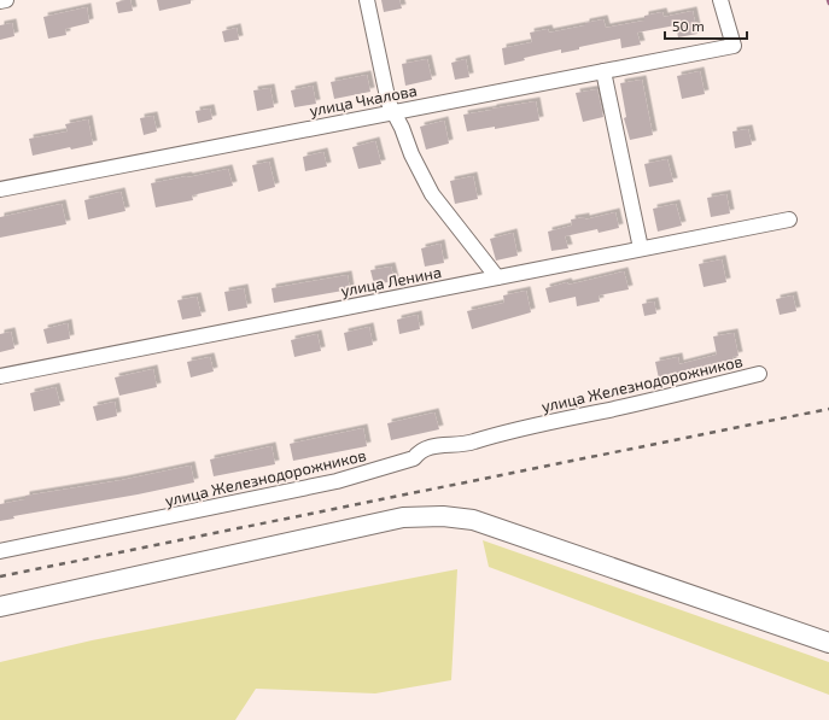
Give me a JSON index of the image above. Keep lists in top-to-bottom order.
{
  "streets": {
    "street": ["улица Чкалова", "улица Ленина", "улица Железнодорожников"]
  },
  "scale_bar": "50 m"
}
